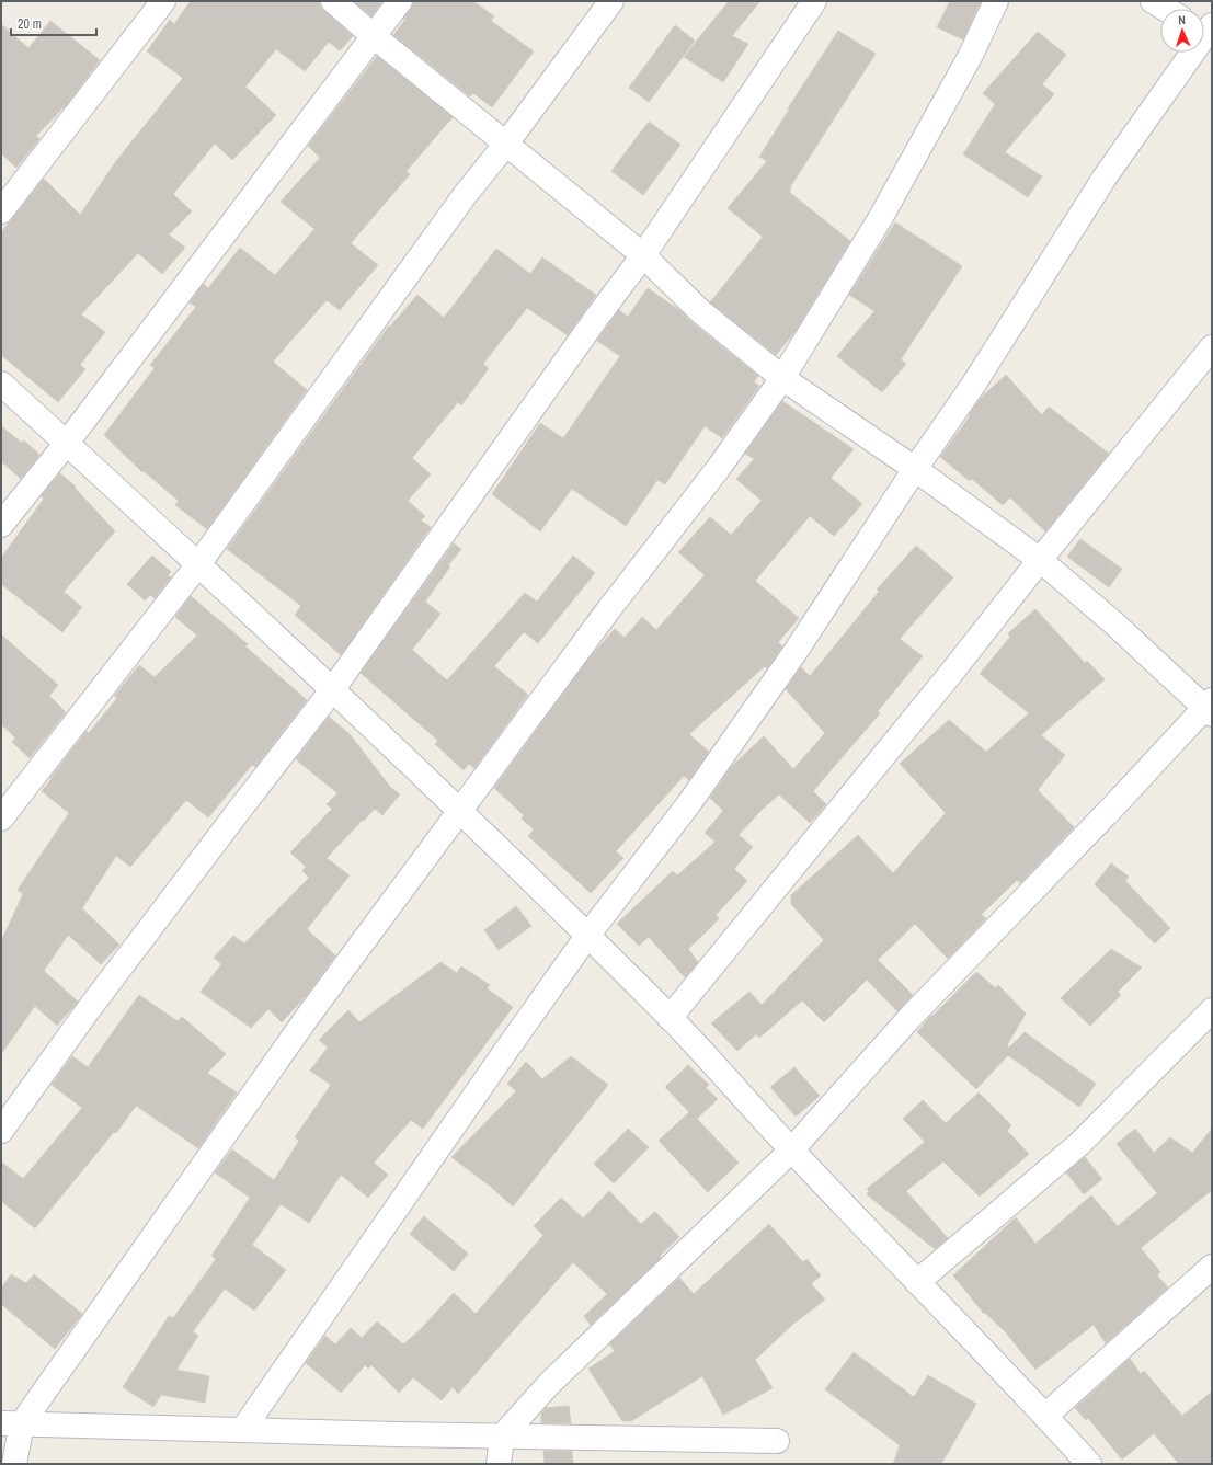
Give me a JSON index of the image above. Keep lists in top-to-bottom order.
{
  "scale_bar": "20 m",
  "north": "top"
}
